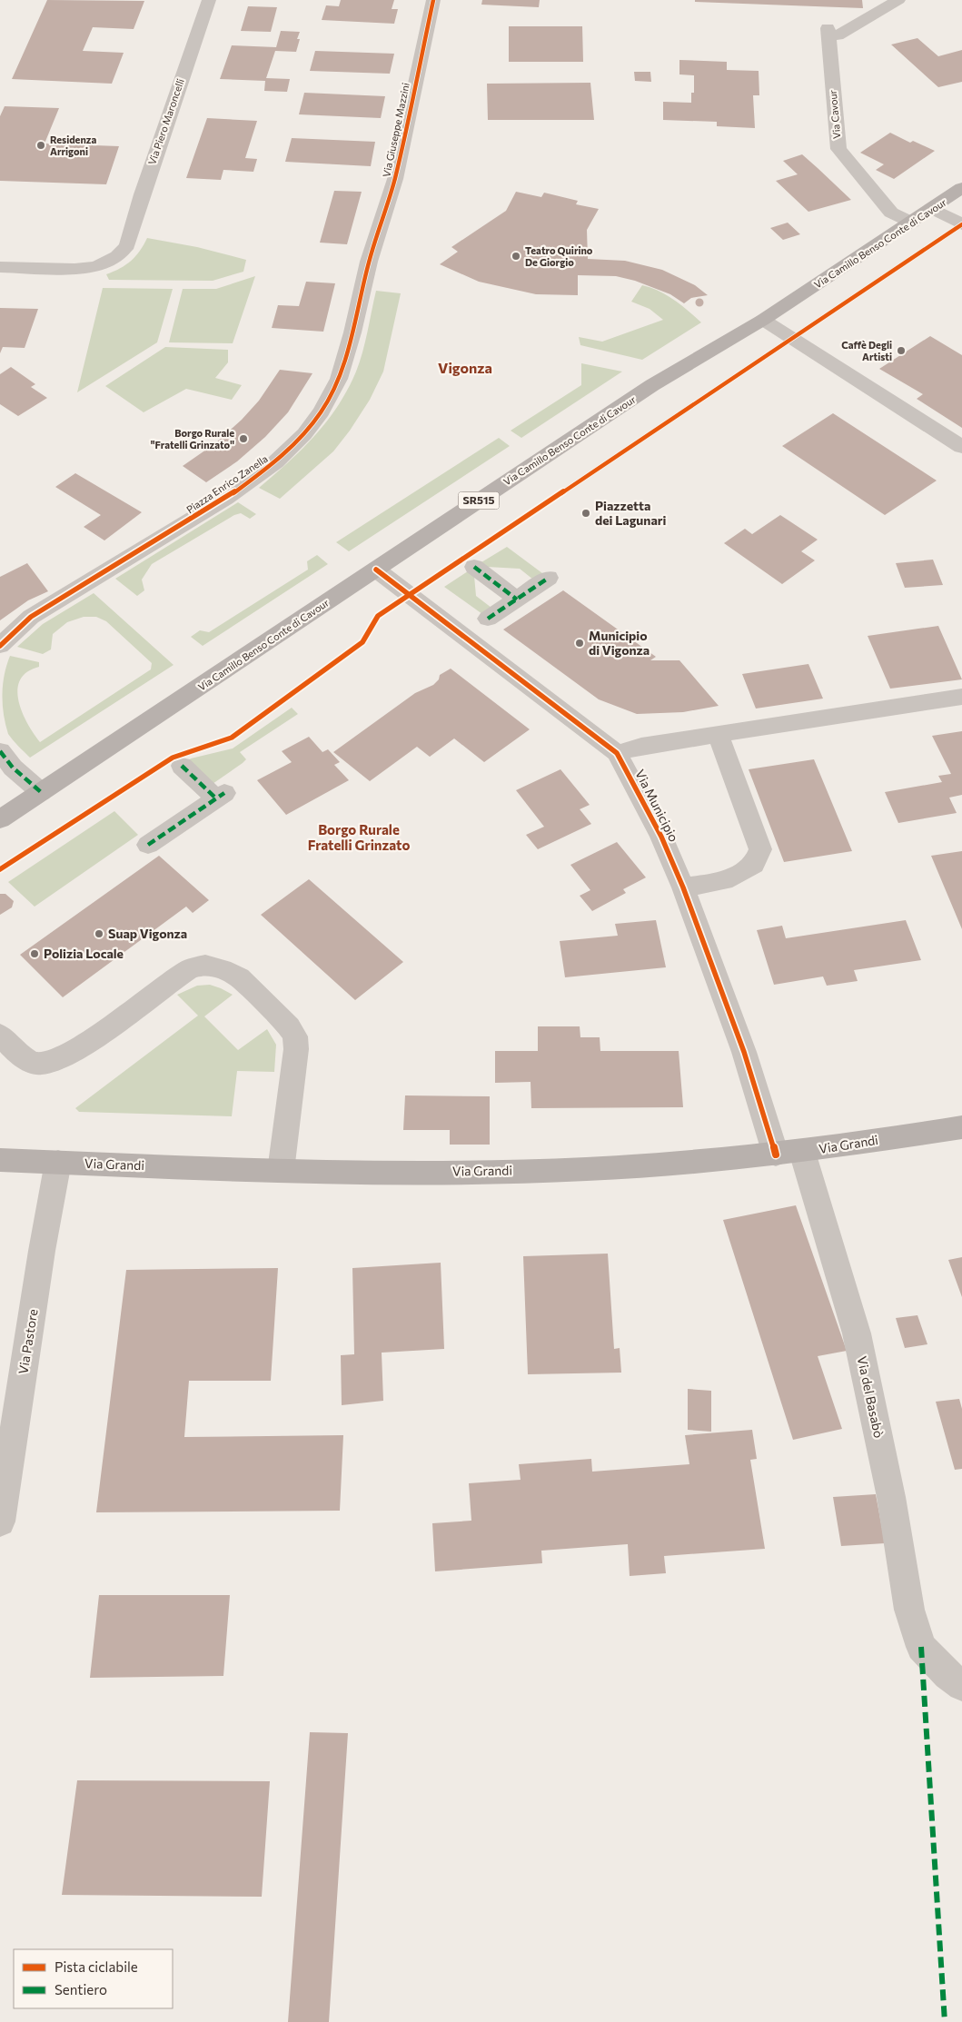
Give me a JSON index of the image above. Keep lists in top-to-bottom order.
{
  "streets": {
    "main road": ["Via Camillo Benso Conte di Cavour", "SR515", "Via Grandi"],
    "street": [
      "Via Cavour",
      "Via Piero Maroncelli",
      "Via Giuseppe Mazzini",
      "Piazza Enrico Zanella",
      "Via Municipio",
      "Via Pastore",
      "Via del Basabò"
    ]
  },
  "crossings": [
    ["Via Cavour", "Via Camillo Benso Conte di Cavour"],
    ["Via Giuseppe Mazzini", "Piazza Enrico Zanella"],
    ["Via Camillo Benso Conte di Cavour", "Via Municipio"],
    ["Via Municipio", "Via Grandi"],
    ["Via Municipio", "Via del Basabò"],
    ["Via Grandi", "Via Pastore"],
    ["Via Grandi", "Via del Basabò"]
  ],
  "districts": ["Vigonza", "Borgo Rurale Fratelli Grinzato"],
  "places": [
    "Residenza Arrigoni",
    "Teatro Quirino De Giorgio",
    "Caffè Degli Artisti",
    "Borgo Rurale \"Fratelli Grinzato\"",
    "Piazzetta dei Lagunari",
    "Municipio di Vigonza",
    "Suap Vigonza",
    "Polizia Locale"
  ],
  "legend": ["Pista ciclabile", "Sentiero"]
}
